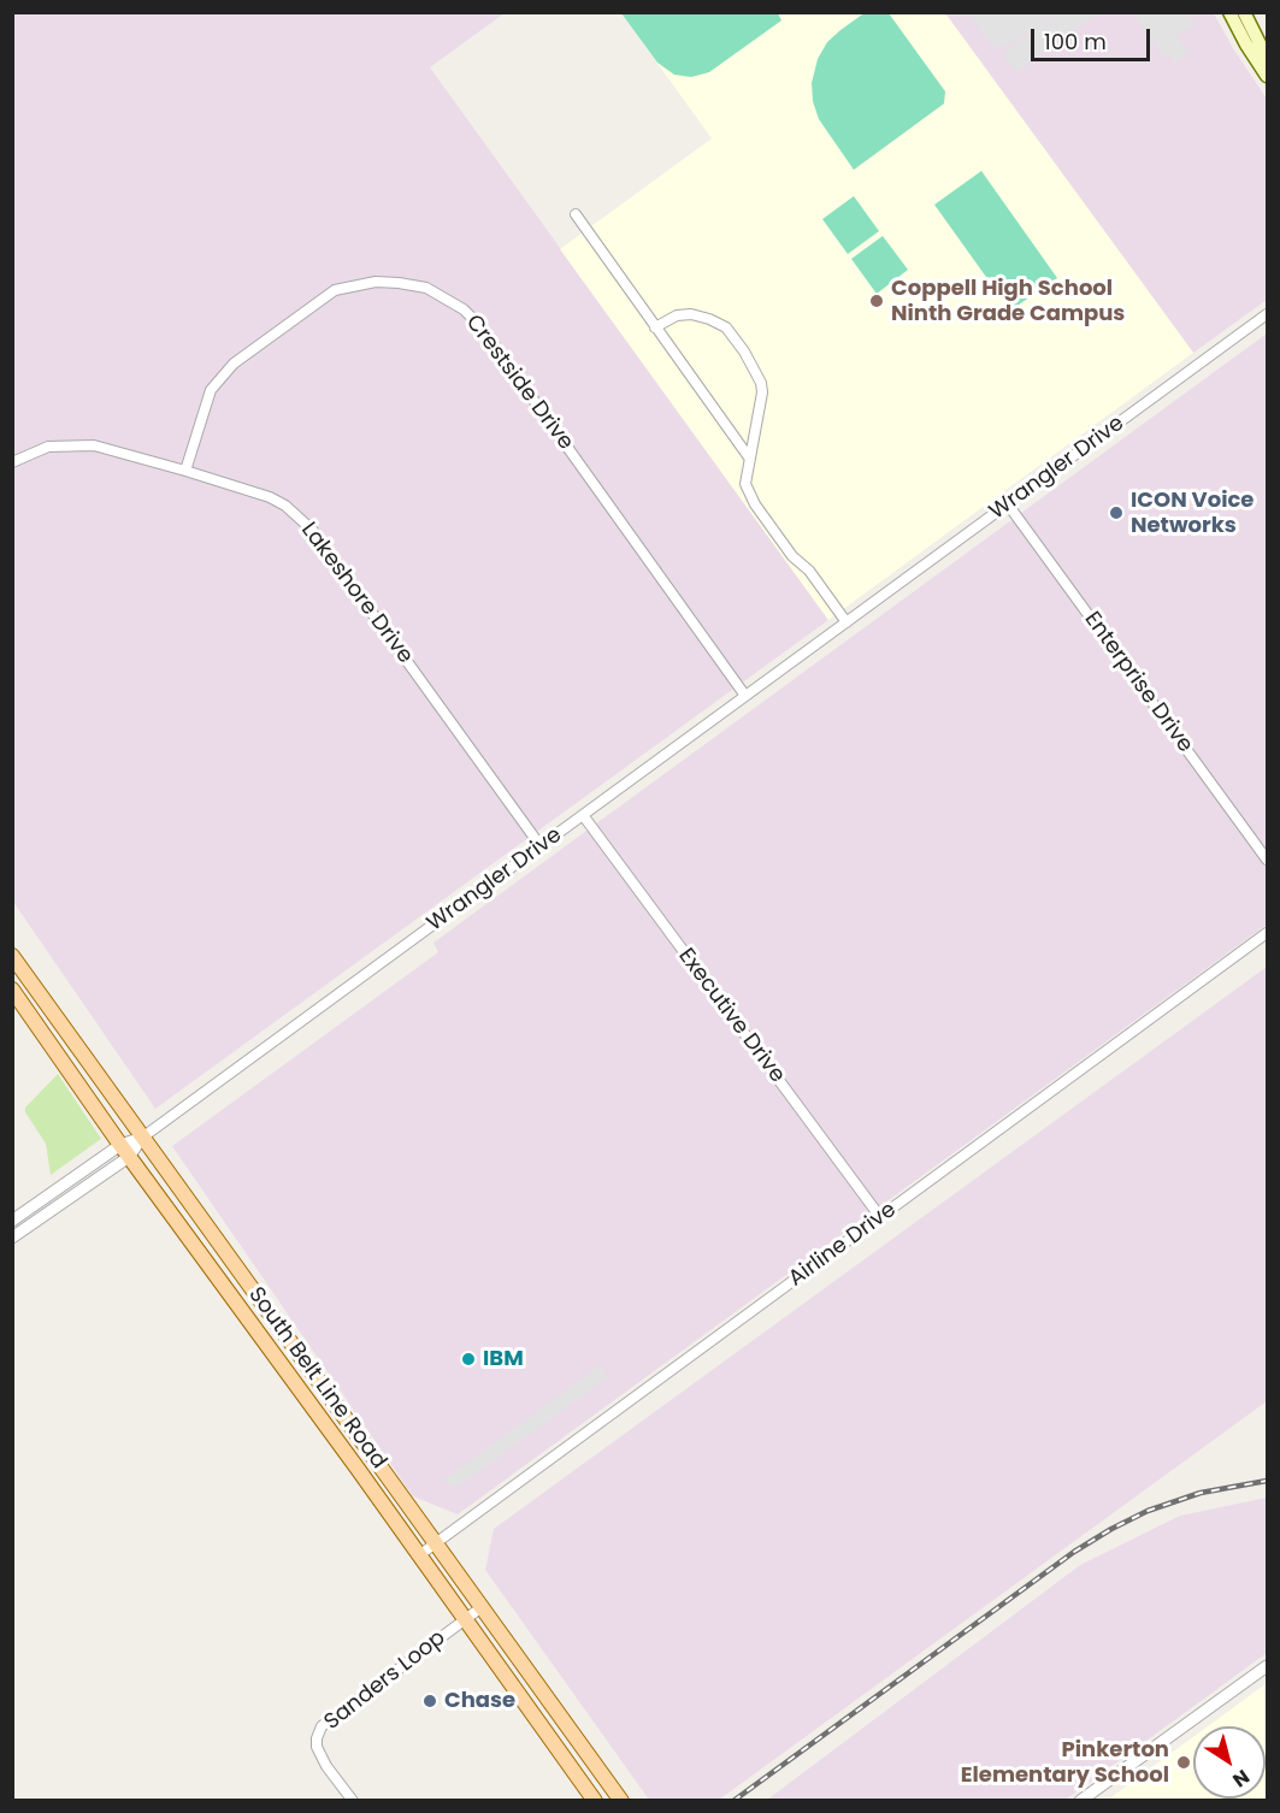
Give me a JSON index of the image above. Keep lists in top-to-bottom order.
{
  "streets": {
    "main road": ["South Belt Line Road"],
    "street": [
      "Crestside Drive",
      "Wrangler Drive",
      "Lakeshore Drive",
      "Enterprise Drive",
      "Executive Drive",
      "Airline Drive",
      "Sanders Loop"
    ]
  },
  "crossings": [
    ["Crestside Drive", "Wrangler Drive"],
    ["Crestside Drive", "Lakeshore Drive"],
    ["Wrangler Drive", "Lakeshore Drive"],
    ["Wrangler Drive", "Enterprise Drive"],
    ["Wrangler Drive", "Executive Drive"],
    ["Wrangler Drive", "South Belt Line Road"],
    ["Executive Drive", "Airline Drive"],
    ["Airline Drive", "South Belt Line Road"],
    ["South Belt Line Road", "Sanders Loop"]
  ],
  "places": [
    "Coppell High School Ninth Grade Campus",
    "ICON Voice Networks",
    "IBM",
    "Chase",
    "Pinkerton Elementary School"
  ],
  "scale_bar": "100 m",
  "north": "bottom right"
}
